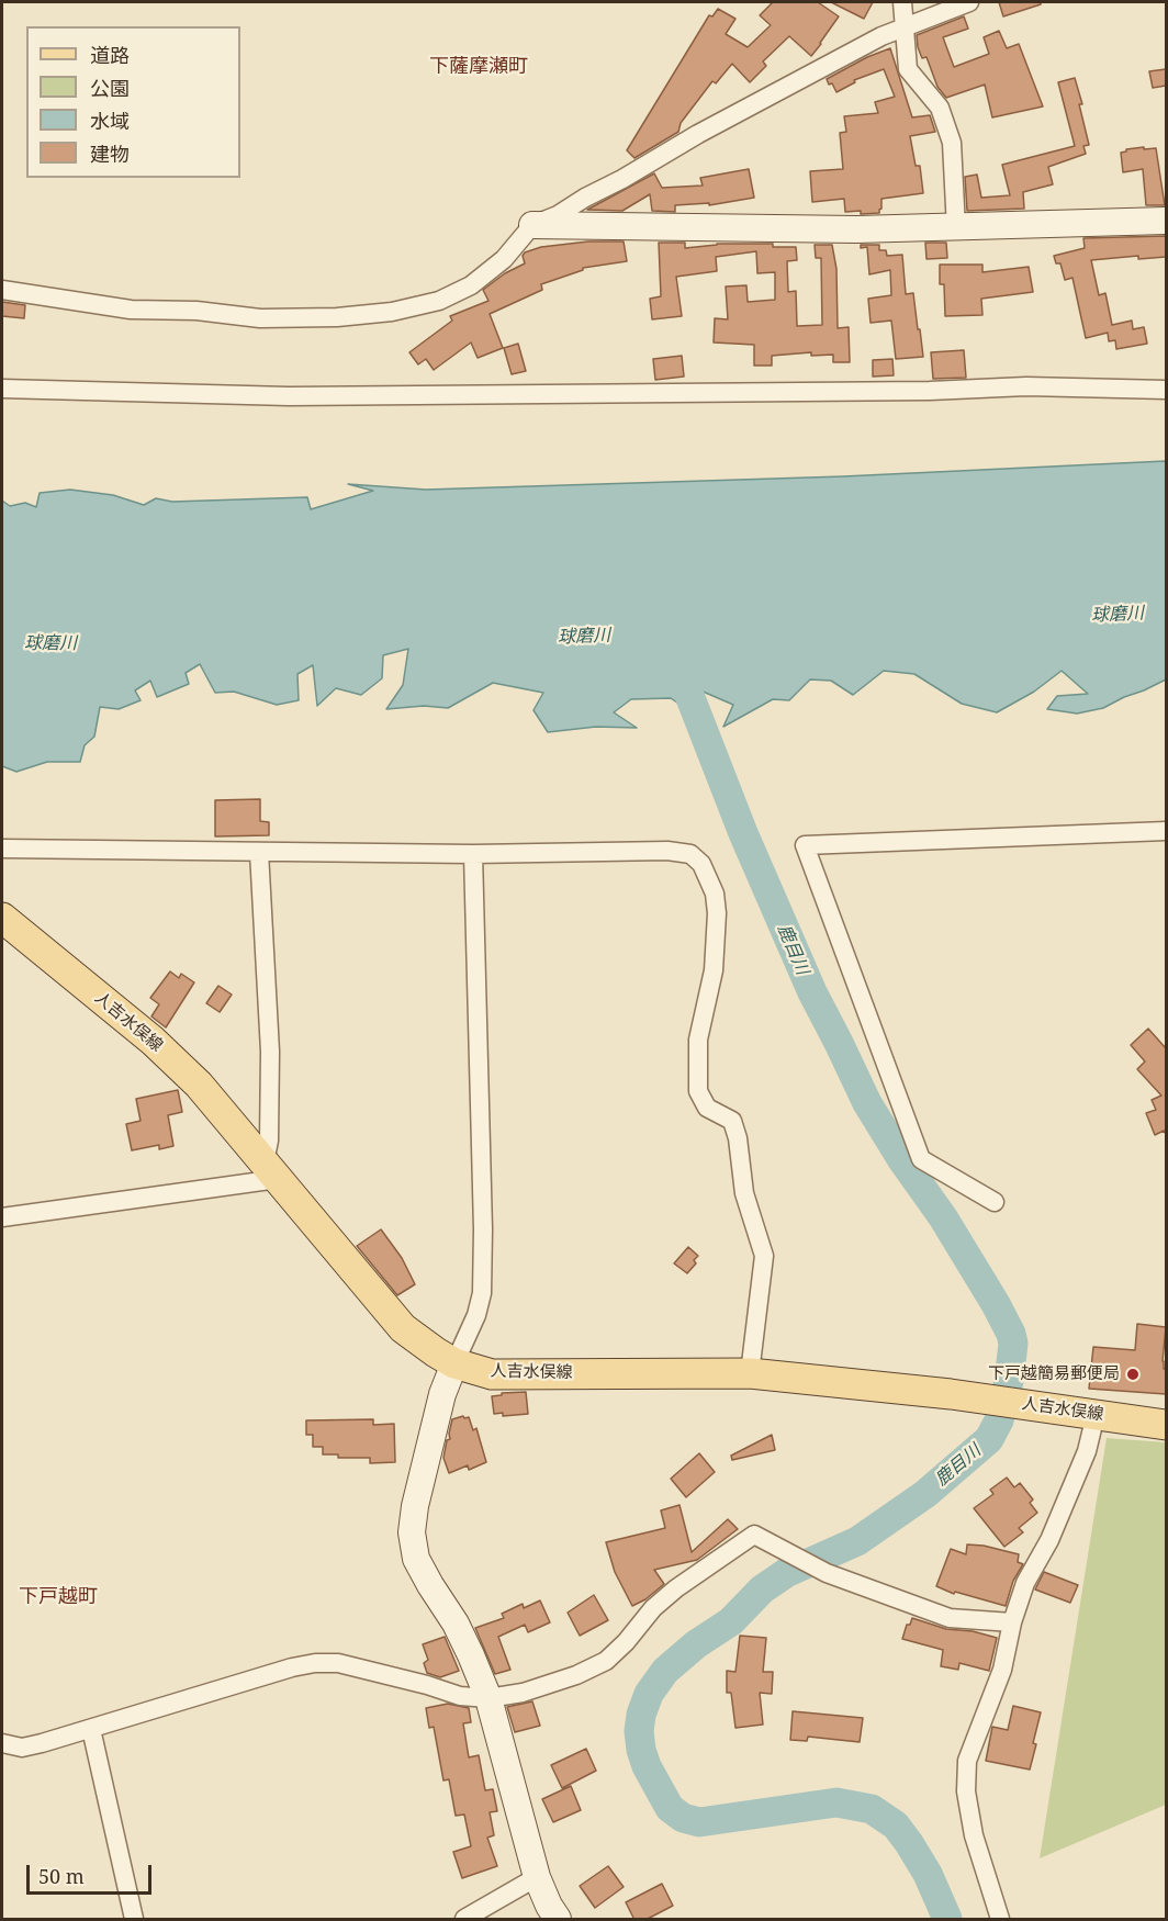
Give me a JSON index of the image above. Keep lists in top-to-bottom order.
{
  "streets": {
    "main road": ["人吉水俣線"]
  },
  "districts": ["下薩摩瀬町", "下戸越町"],
  "water": ["球磨川", "鹿目川"],
  "places": ["下戸越簡易郵便局"],
  "legend": [
    "道路",
    "公園",
    "水域",
    "建物"
  ],
  "scale_bar": "50 m"
}
